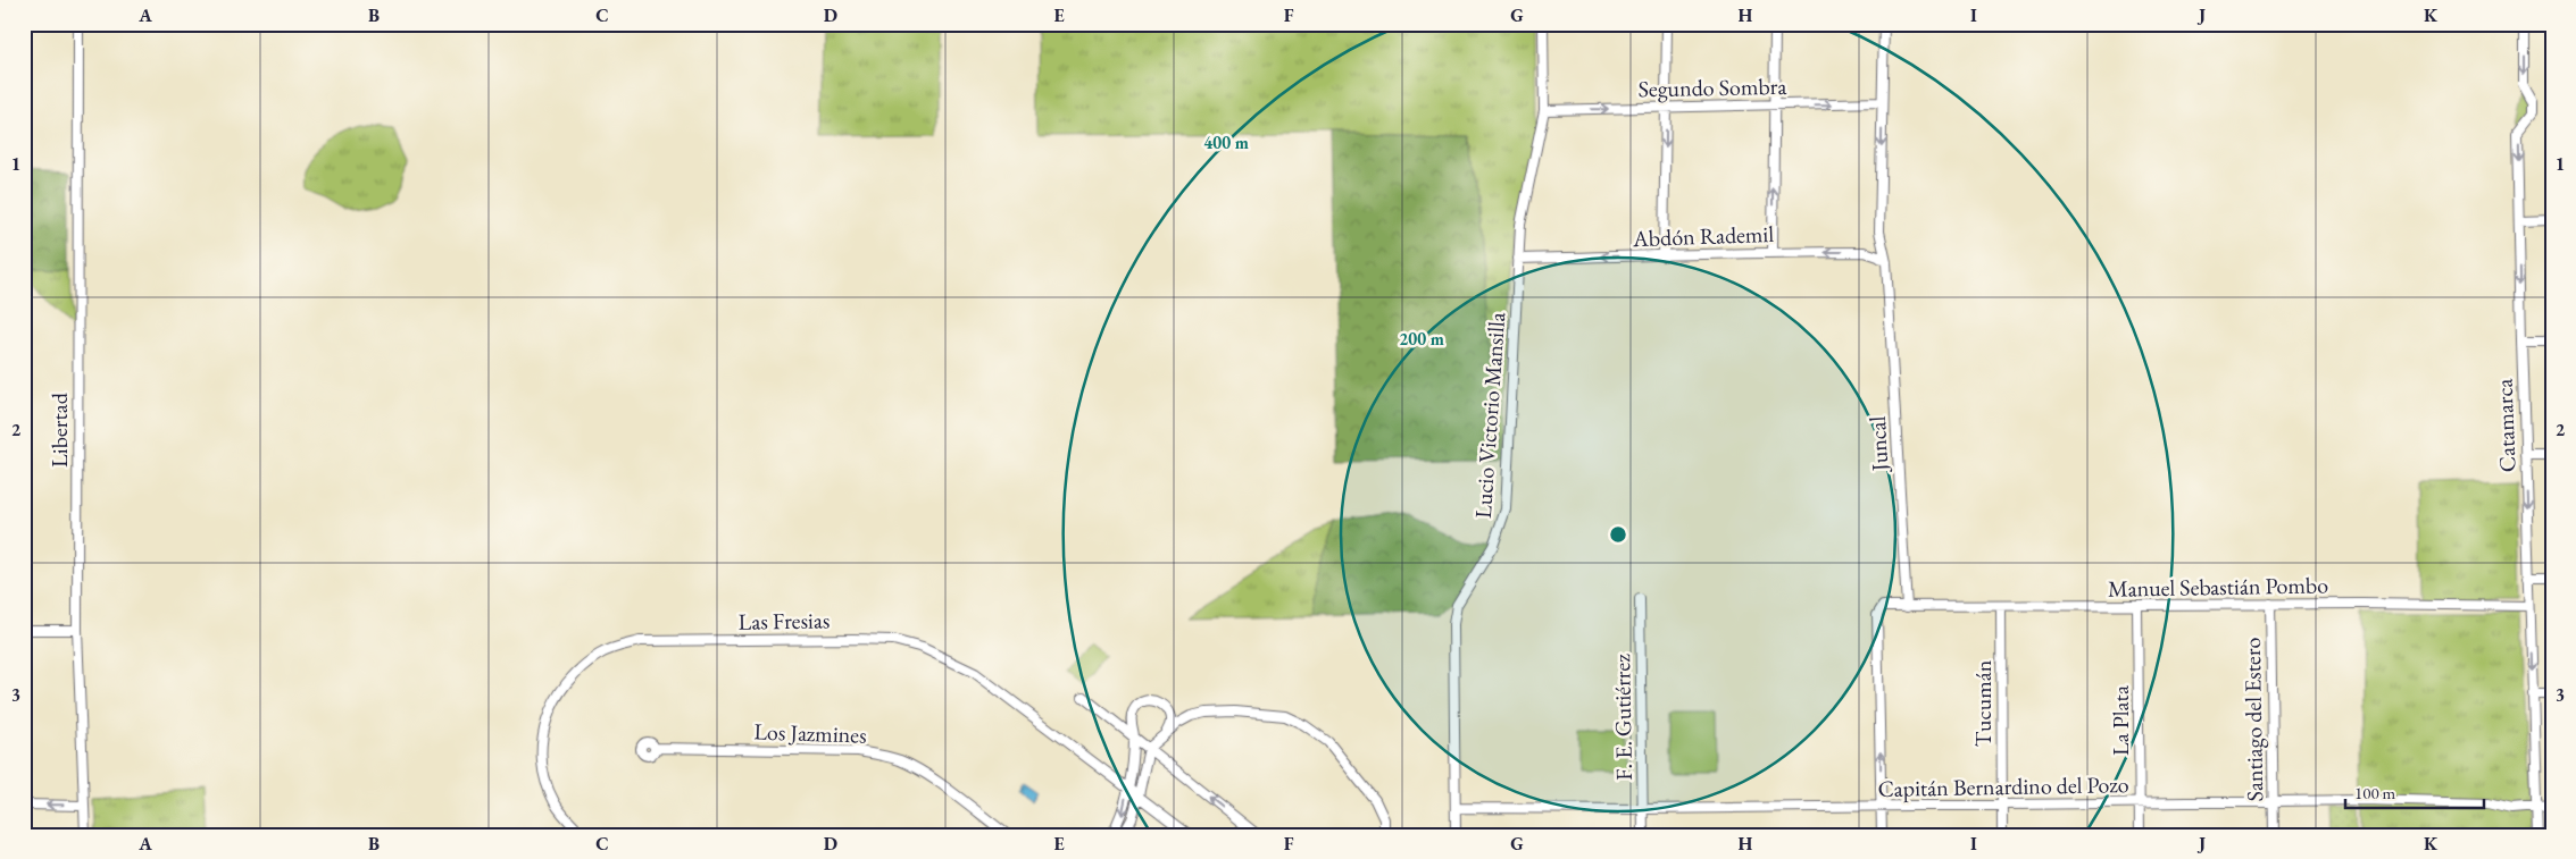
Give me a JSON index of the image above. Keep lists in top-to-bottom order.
{
  "streets": {
    "street": [
      "Segundo Sombra",
      "Abdón Rademil",
      "Lucio Victorio Mansilla",
      "Catamarca",
      "Libertad",
      "Juncal",
      "Manuel Sebastián Pombo",
      "Las Fresias",
      "Tucumán",
      "F. E. Gutiérrez",
      "Santiago del Estero",
      "La Plata",
      "Los Jazmines",
      "Capitán Bernardino del Pozo"
    ]
  },
  "crossings": [
    ["Segundo Sombra", "Lucio Victorio Mansilla"],
    ["Segundo Sombra", "Juncal"],
    ["Abdón Rademil", "Lucio Victorio Mansilla"],
    ["Abdón Rademil", "Juncal"],
    ["Lucio Victorio Mansilla", "Capitán Bernardino del Pozo"],
    ["Catamarca", "Manuel Sebastián Pombo"],
    ["Catamarca", "Capitán Bernardino del Pozo"],
    ["Juncal", "Manuel Sebastián Pombo"],
    ["Manuel Sebastián Pombo", "Tucumán"],
    ["Manuel Sebastián Pombo", "Santiago del Estero"],
    ["Manuel Sebastián Pombo", "La Plata"],
    ["Tucumán", "Capitán Bernardino del Pozo"],
    ["F. E. Gutiérrez", "Capitán Bernardino del Pozo"],
    ["Santiago del Estero", "Capitán Bernardino del Pozo"],
    ["La Plata", "Capitán Bernardino del Pozo"]
  ],
  "one_way": ["Segundo Sombra", "Abdón Rademil", "Catamarca"],
  "scale_bar": "100 m",
  "grid": {
    "columns": [
      "A",
      "B",
      "C",
      "D",
      "E",
      "F",
      "G",
      "H",
      "I",
      "J",
      "K"
    ],
    "rows": ["1", "2", "3"]
  },
  "rings": ["400 m", "200 m"]
}
